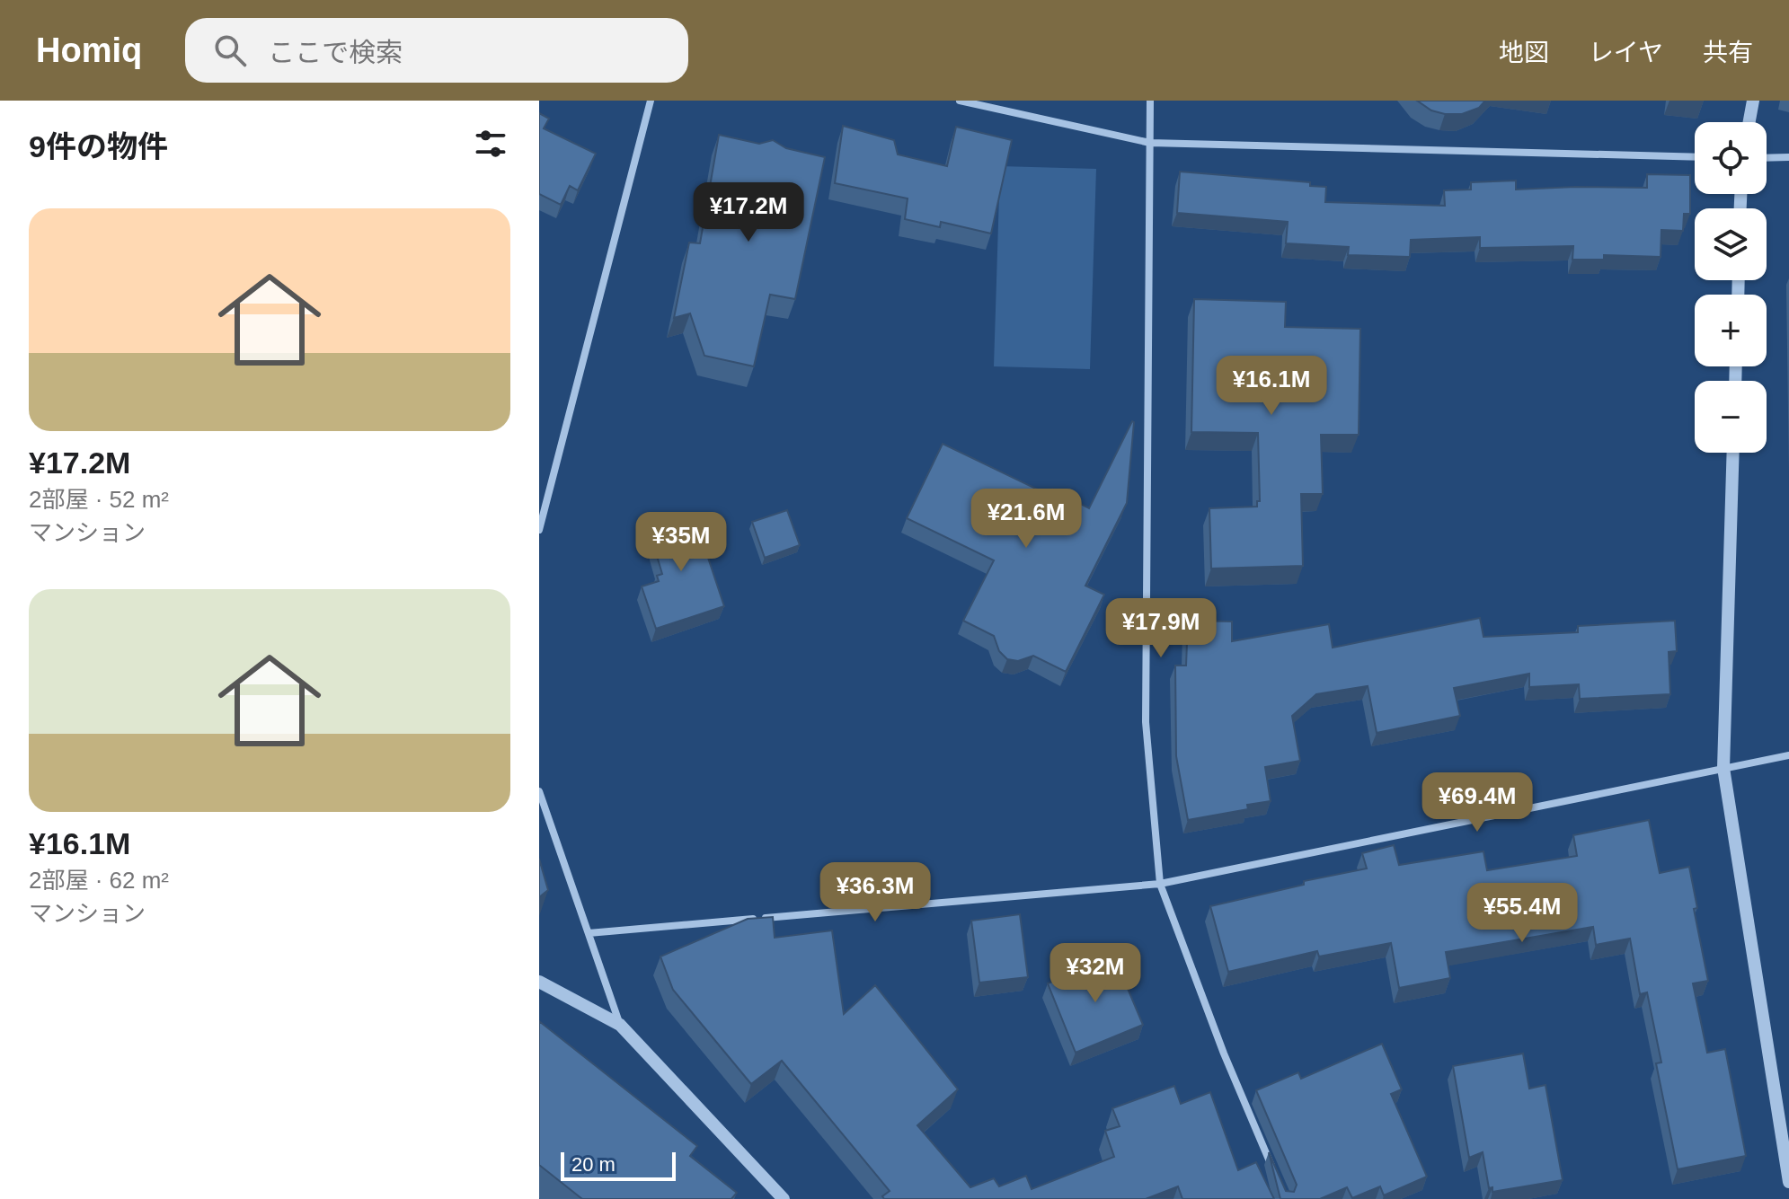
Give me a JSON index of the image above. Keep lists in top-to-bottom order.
{
  "scale_bar": "20 m",
  "page": {
    "header": "Homiq",
    "search": "ここで検索",
    "nav": ["地図", "レイヤ", "共有"],
    "heading": "9件の物件",
    "map_buttons": ["+", "−"],
    "price": [
      "¥17.2M",
      "¥16.1M",
      "¥21.6M",
      "¥35M",
      "¥17.9M",
      "¥69.4M",
      "¥36.3M",
      "¥55.4M",
      "¥32M"
    ],
    "list": [
      {
        "name": "¥17.2M",
        "note": "2部屋 · 52 m² · マンション"
      },
      {
        "name": "¥16.1M",
        "note": "2部屋 · 62 m² · マンション"
      }
    ],
    "scale": "20 m"
  }
}
